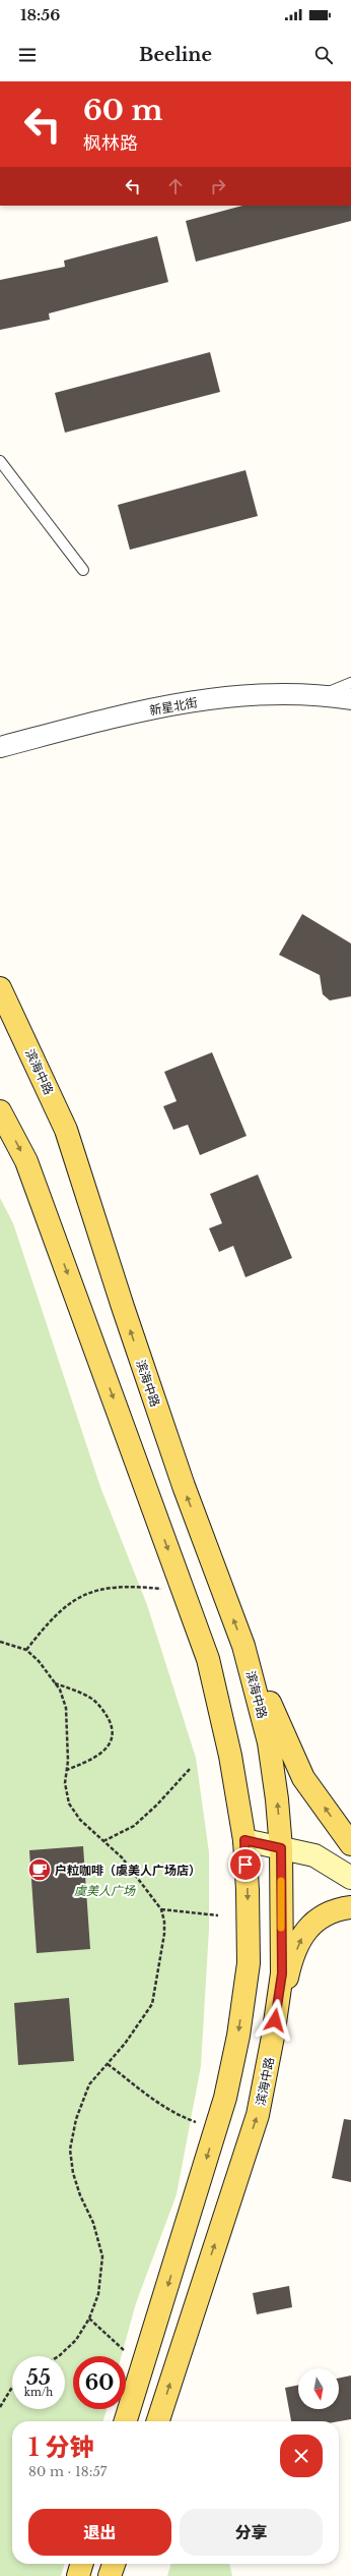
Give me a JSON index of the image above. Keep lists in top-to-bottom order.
{
  "streets": {
    "main road": ["滨海中路"],
    "street": ["新星北街"]
  },
  "parks": ["虞美人广场"],
  "places": {
    "cafe": ["户粒咖啡（虞美人广场店）"]
  },
  "north": "bottom",
  "page": {
    "status": "18:56",
    "header": "Beeline",
    "turn": ["60 m", "枫林路"],
    "speed": "55 km/h",
    "limit": "60",
    "heading": ["1 分钟", "80 m · 18:57"],
    "buttons": ["退出", "分享"]
  }
}
